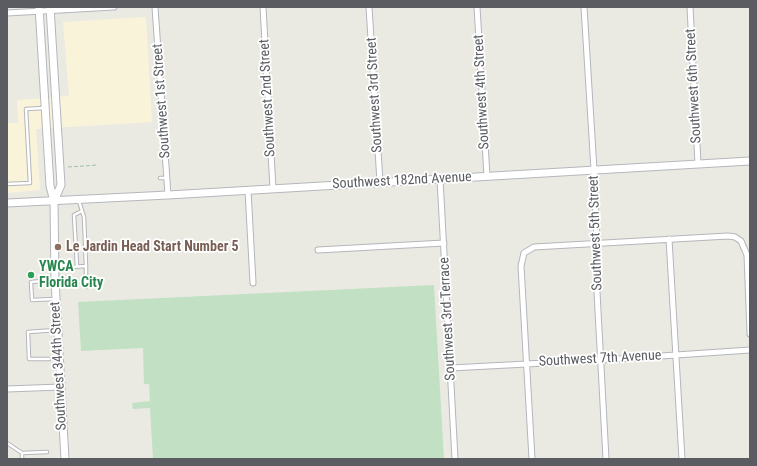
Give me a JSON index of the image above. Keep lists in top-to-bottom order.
{
  "streets": {
    "street": [
      "Southwest 6th Street",
      "Southwest 4th Street",
      "Southwest 3rd Street",
      "Southwest 2nd Street",
      "Southwest 1st Street",
      "Southwest 182nd Avenue",
      "Southwest 5th Street",
      "Southwest 3rd Terrace",
      "Southwest 7th Avenue",
      "Southwest 344th Street"
    ]
  },
  "crossings": [
    ["Southwest 6th Street", "Southwest 182nd Avenue"],
    ["Southwest 4th Street", "Southwest 182nd Avenue"],
    ["Southwest 3rd Street", "Southwest 182nd Avenue"],
    ["Southwest 2nd Street", "Southwest 182nd Avenue"],
    ["Southwest 1st Street", "Southwest 182nd Avenue"],
    ["Southwest 182nd Avenue", "Southwest 5th Street"],
    ["Southwest 182nd Avenue", "Southwest 3rd Terrace"],
    ["Southwest 182nd Avenue", "Southwest 344th Street"],
    ["Southwest 5th Street", "Southwest 7th Avenue"],
    ["Southwest 3rd Terrace", "Southwest 7th Avenue"]
  ],
  "places": ["Le Jardin Head Start Number 5", "YWCA Florida City"]
}
